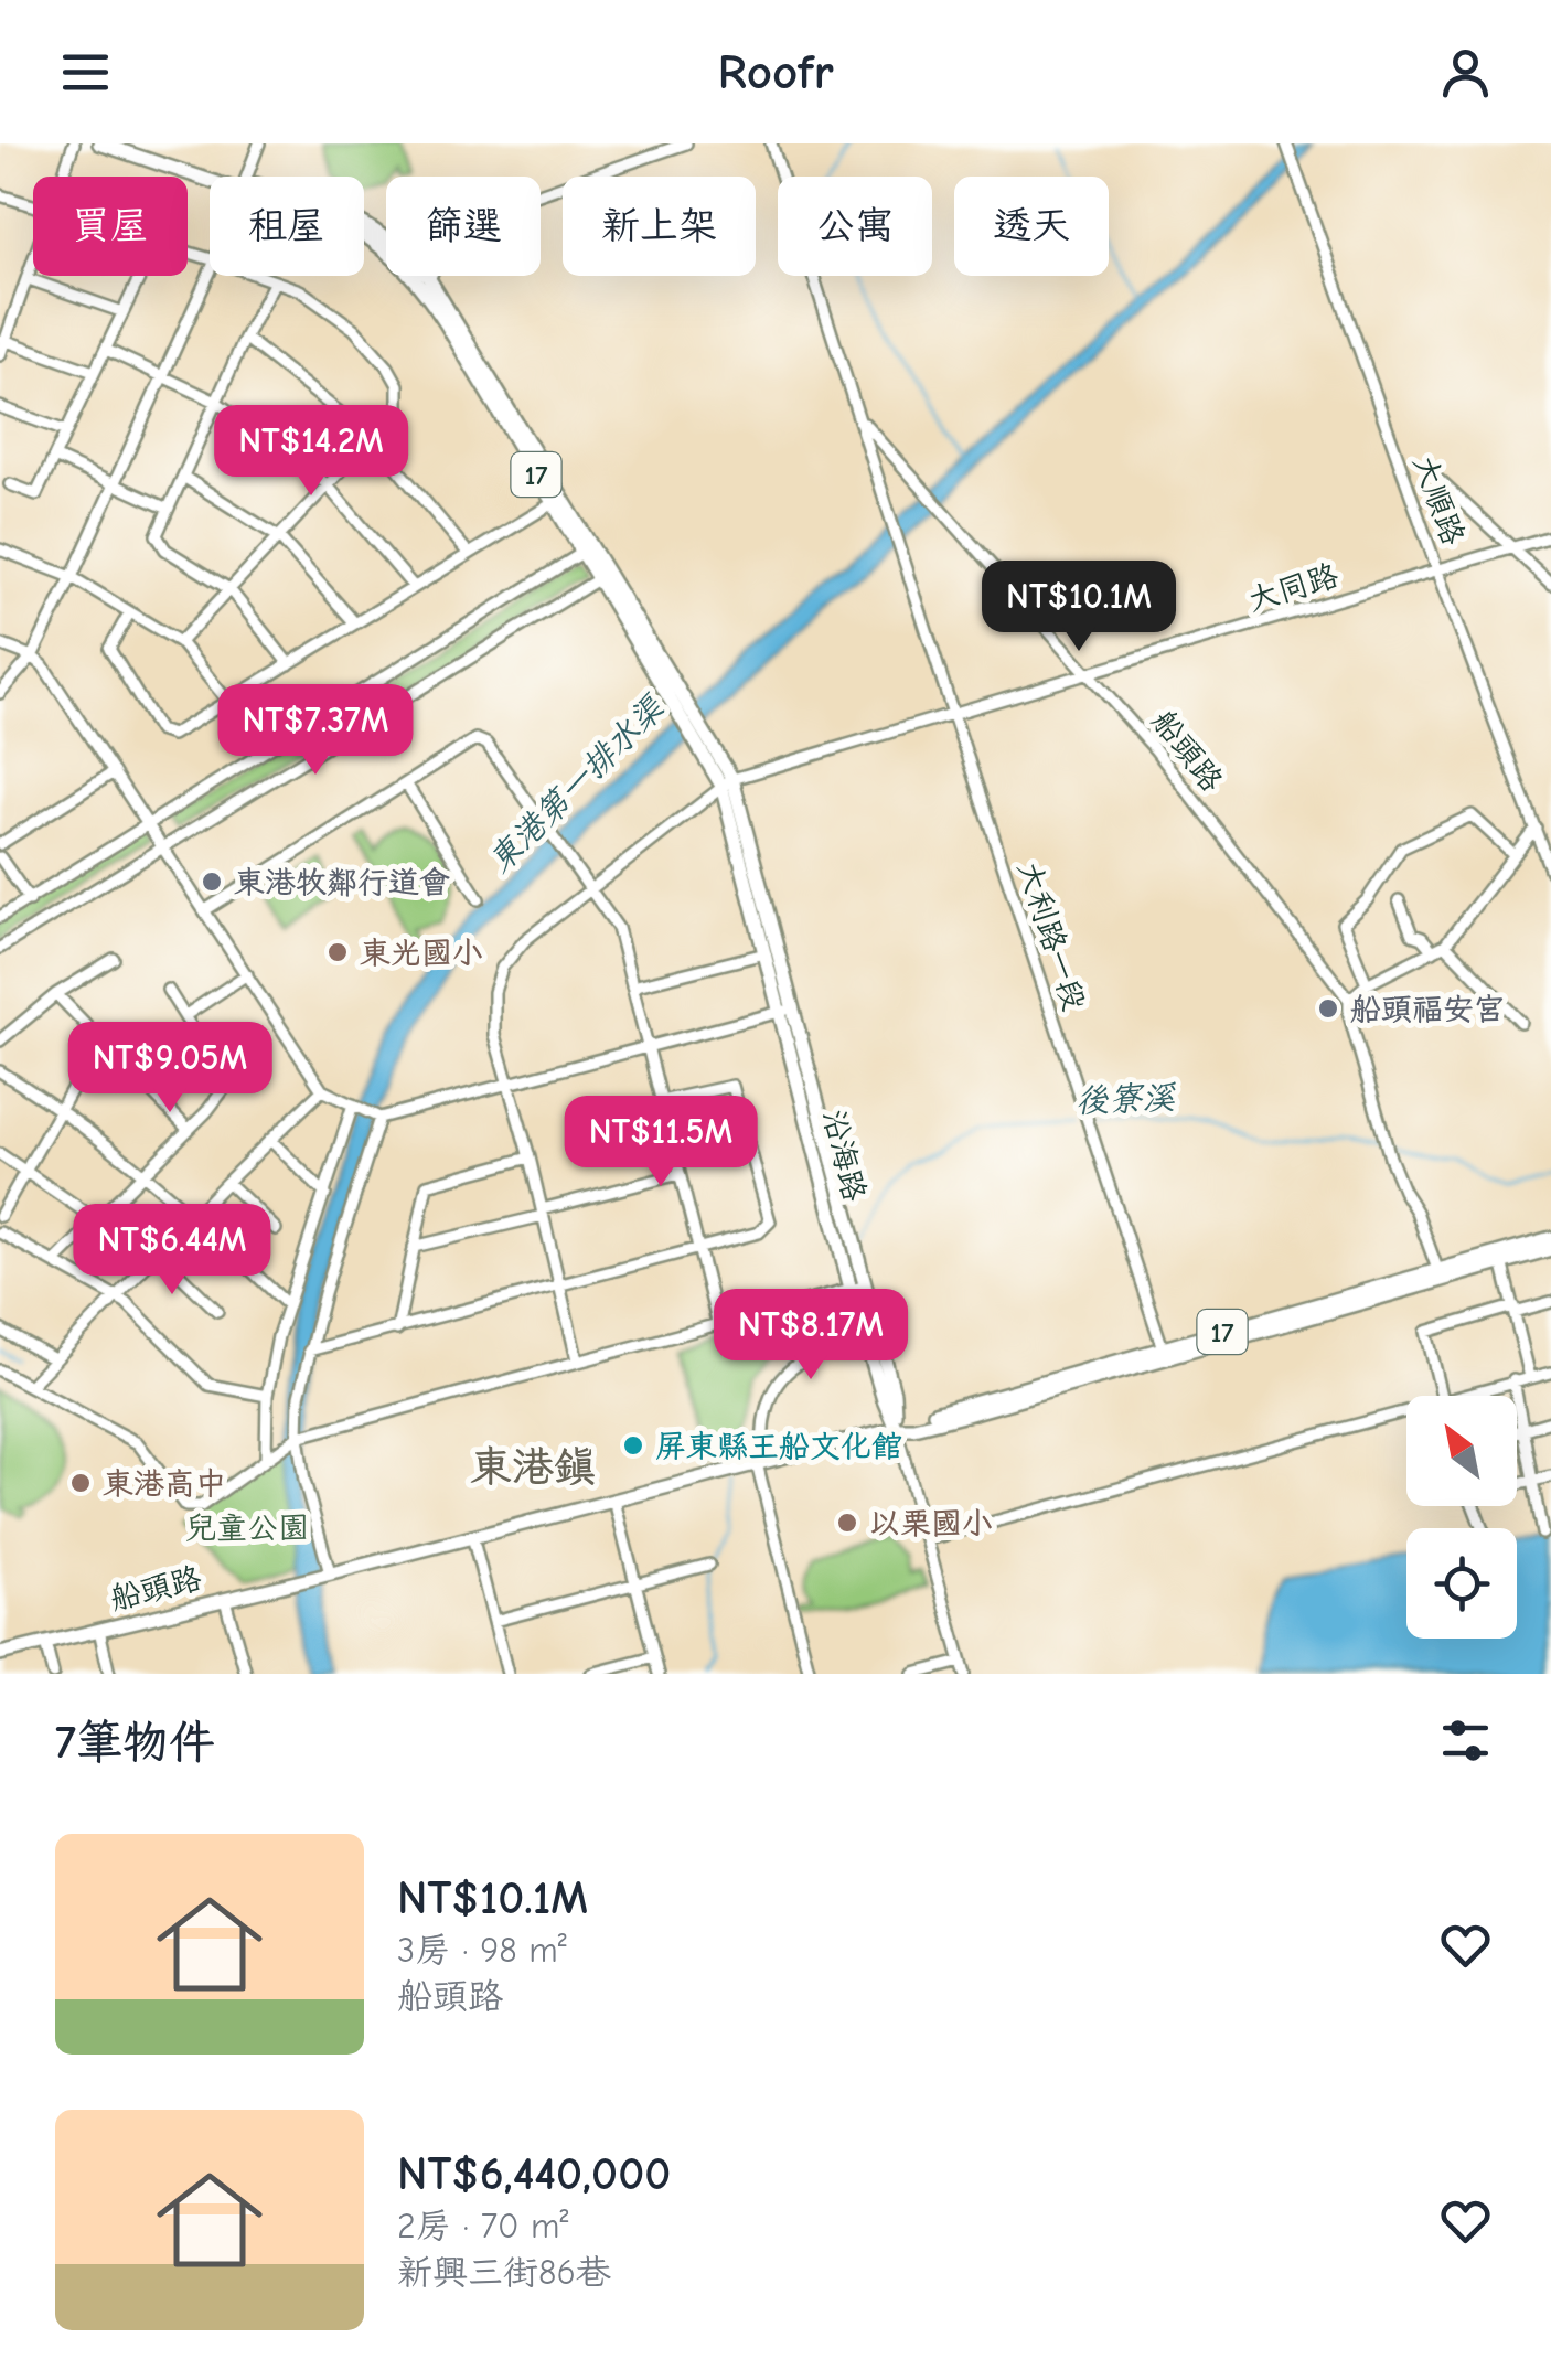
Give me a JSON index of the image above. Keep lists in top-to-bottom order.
{
  "streets": {
    "main road": ["17", "船頭路", "沿海路"],
    "street": ["大順路", "大同路", "大利路一段"]
  },
  "crossings": [
    ["17", "船頭路"],
    ["17", "大利路一段"],
    ["17", "沿海路"],
    ["大順路", "大同路"],
    ["大同路", "船頭路"],
    ["大同路", "大利路一段"],
    ["大同路", "沿海路"],
    ["船頭路", "大利路一段"]
  ],
  "districts": ["東港鎮"],
  "water": ["東港第一排水渠", "後寮溪"],
  "parks": ["兒童公園"],
  "places": [
    "東港牧鄰行道會",
    "東光國小",
    "船頭福安宮",
    "屏東縣王船文化館",
    "東港高中",
    "以栗國小"
  ],
  "north": "top left",
  "page": {
    "header": "Roofr",
    "chip": [
      "買屋",
      "租屋",
      "篩選",
      "新上架",
      "公寓",
      "透天"
    ],
    "price": [
      "NT$14.2M",
      "NT$10.1M",
      "NT$7.37M",
      "NT$9.05M",
      "NT$11.5M",
      "NT$6.44M",
      "NT$8.17M"
    ],
    "heading": "7筆物件",
    "list": [
      {
        "name": "NT$10.1M",
        "note": "3房 · 98 m² · 船頭路"
      },
      {
        "name": "NT$6,440,000",
        "note": "2房 · 70 m² · 新興三街86巷"
      }
    ]
  }
}
